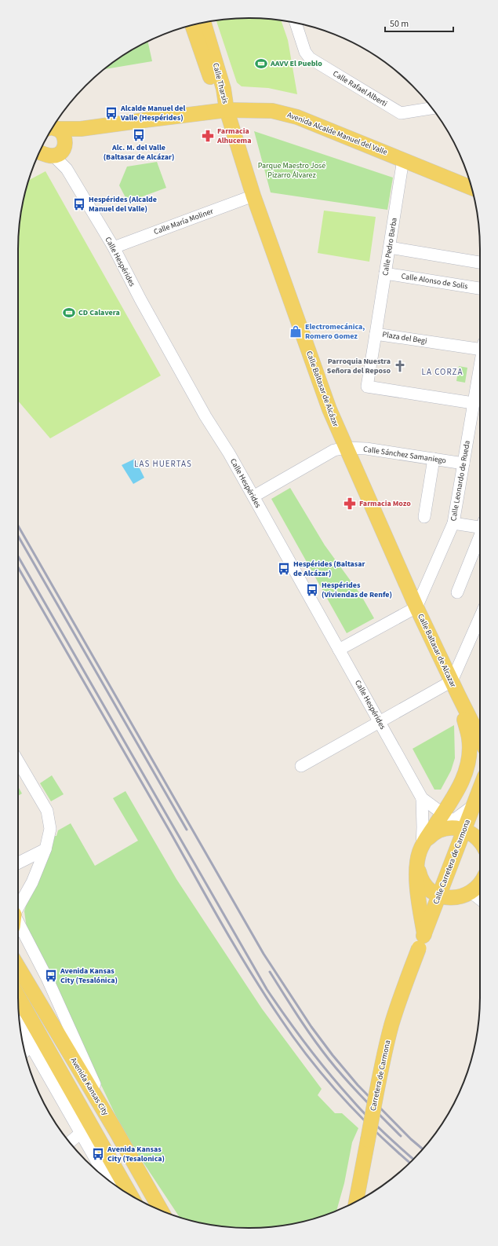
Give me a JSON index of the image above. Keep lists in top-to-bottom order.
{
  "streets": {
    "main road": [
      "Calle Tharsis",
      "Avenida Alcalde Manuel del Valle",
      "Calle Baltasar de Alcázar",
      "Calle Baltasar de Alcazar",
      "Calle Carretera de Carmona",
      "Carretera de Carmona",
      "Avenida Kansas City"
    ],
    "street": [
      "Calle Rafael Alberti",
      "Calle María Moliner",
      "Calle Pedro Barba",
      "Calle Hespérides",
      "Calle Alonso de Solis",
      "Plaza del Begi",
      "Calle Sánchez Samaniego",
      "Calle Leonardo de Rueda"
    ]
  },
  "crossings": [
    ["Calle Tharsis", "Avenida Alcalde Manuel del Valle"],
    ["Calle Tharsis", "Calle Baltasar de Alcázar"],
    ["Avenida Alcalde Manuel del Valle", "Calle Pedro Barba"],
    ["Avenida Alcalde Manuel del Valle", "Calle Baltasar de Alcázar"],
    ["Calle María Moliner", "Calle Hespérides"],
    ["Calle María Moliner", "Calle Baltasar de Alcázar"],
    ["Calle Pedro Barba", "Calle Alonso de Solis"],
    ["Calle Pedro Barba", "Plaza del Begi"],
    ["Calle Hespérides", "Calle Sánchez Samaniego"],
    ["Plaza del Begi", "Calle Leonardo de Rueda"],
    ["Calle Baltasar de Alcázar", "Calle Sánchez Samaniego"],
    ["Calle Baltasar de Alcázar", "Calle Leonardo de Rueda"],
    ["Calle Baltasar de Alcázar", "Calle Baltasar de Alcazar"],
    ["Calle Sánchez Samaniego", "Calle Leonardo de Rueda"],
    ["Calle Leonardo de Rueda", "Calle Baltasar de Alcazar"],
    ["Calle Carretera de Carmona", "Carretera de Carmona"]
  ],
  "districts": ["LA CORZA", "LAS HUERTAS"],
  "parks": ["Parque Maestro José Pizarro Álvarez"],
  "places": {
    "sports": ["AAVV El Pueblo", "CD Calavera"],
    "bus stop": [
      "Alcalde Manuel del Valle (Hespérides)",
      "Alc. M. del Valle (Baltasar de Alcázar)",
      "Hespérides (Alcalde Manuel del Valle)",
      "Hespérides (Baltasar de Alcázar)",
      "Hespérides (Viviendas de Renfe)",
      "Avenida Kansas City (Tesalónica)",
      "Avenida Kansas City (Tesalonica)"
    ],
    "pharmacy": ["Farmacia Alhucema", "Farmacia Mozo"],
    "shop": ["Electromecánica, Romero Gomez"],
    "church": ["Parroquia Nuestra Señora del Reposo"]
  },
  "scale_bar": "50 m"
}
